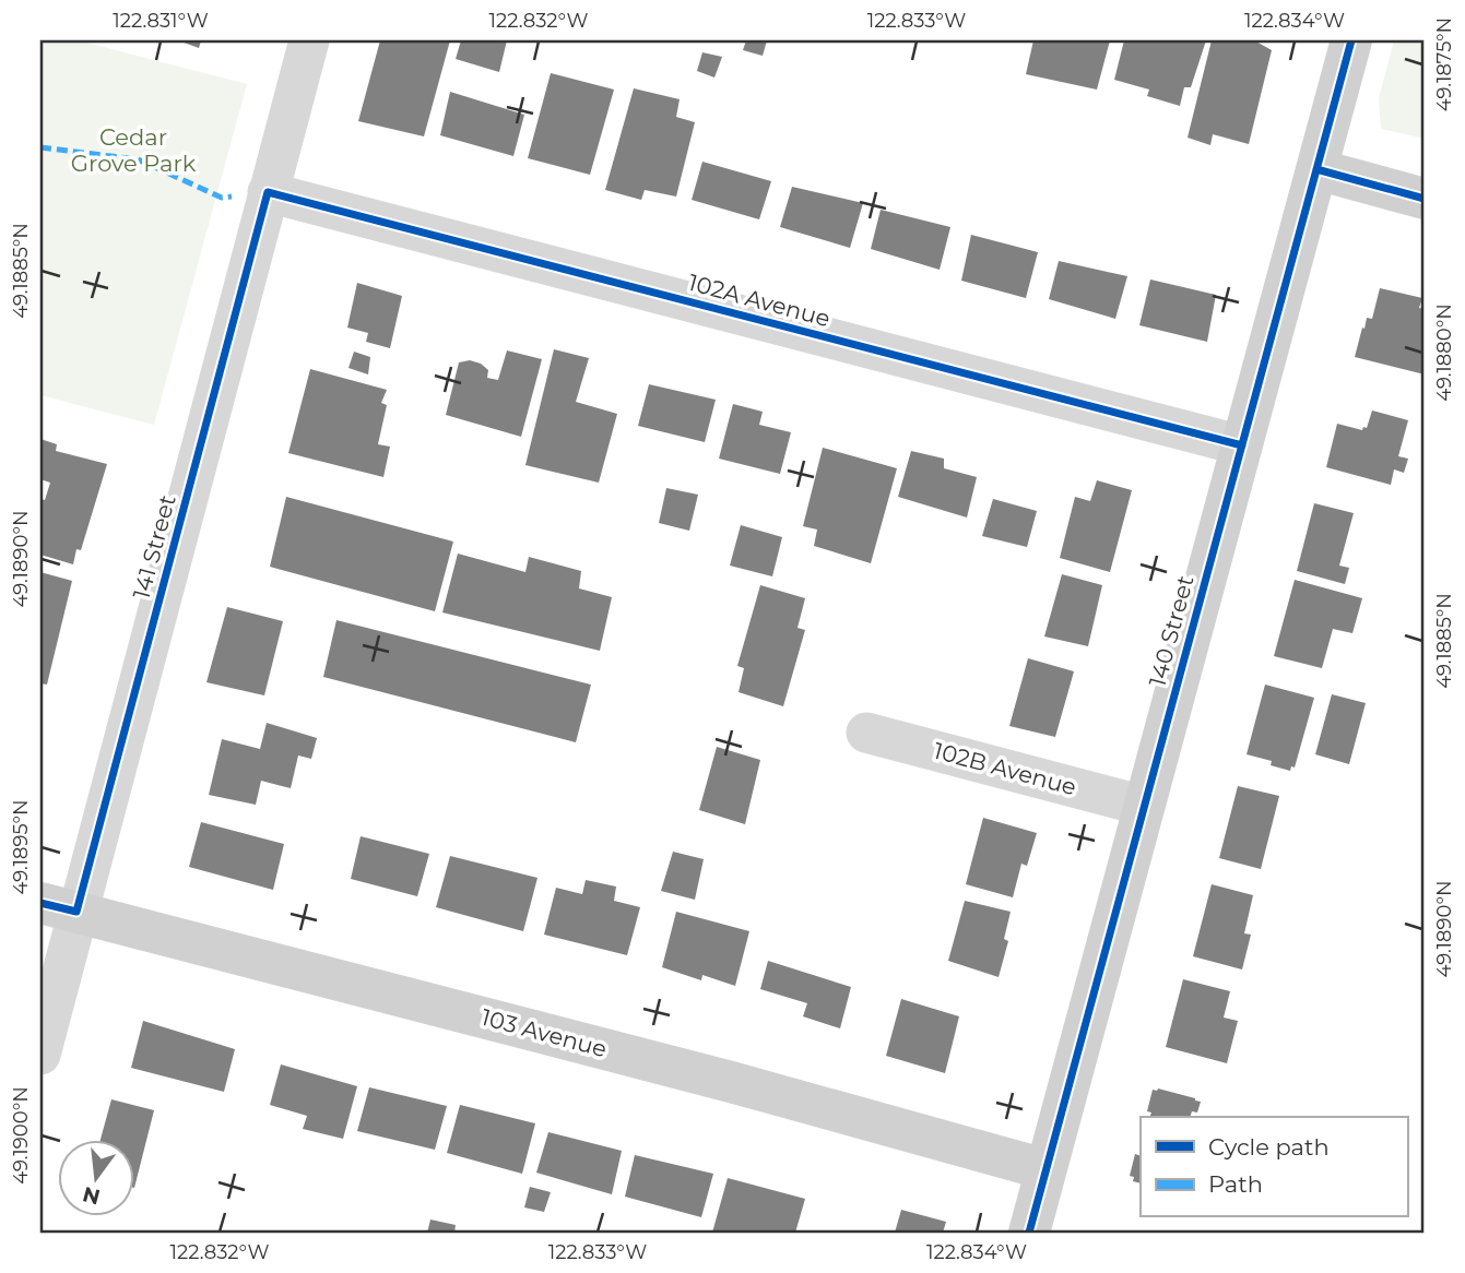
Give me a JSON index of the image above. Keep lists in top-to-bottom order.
{
  "streets": {
    "main road": ["140 Street", "103 Avenue"],
    "street": ["102A Avenue", "141 Street", "102B Avenue"]
  },
  "crossings": [
    ["102A Avenue", "141 Street"],
    ["102A Avenue", "140 Street"],
    ["141 Street", "103 Avenue"],
    ["140 Street", "102B Avenue"],
    ["140 Street", "103 Avenue"]
  ],
  "parks": ["Cedar Grove Park"],
  "legend": ["Cycle path", "Path"],
  "north": "bottom",
  "coordinates": [
    "122.831°W",
    "122.832°W",
    "122.833°W",
    "122.834°W",
    "49.1875°N",
    "49.1885°N",
    "49.1880°N",
    "49.1890°N",
    "49.1895°N",
    "49.1900°N"
  ]
}
